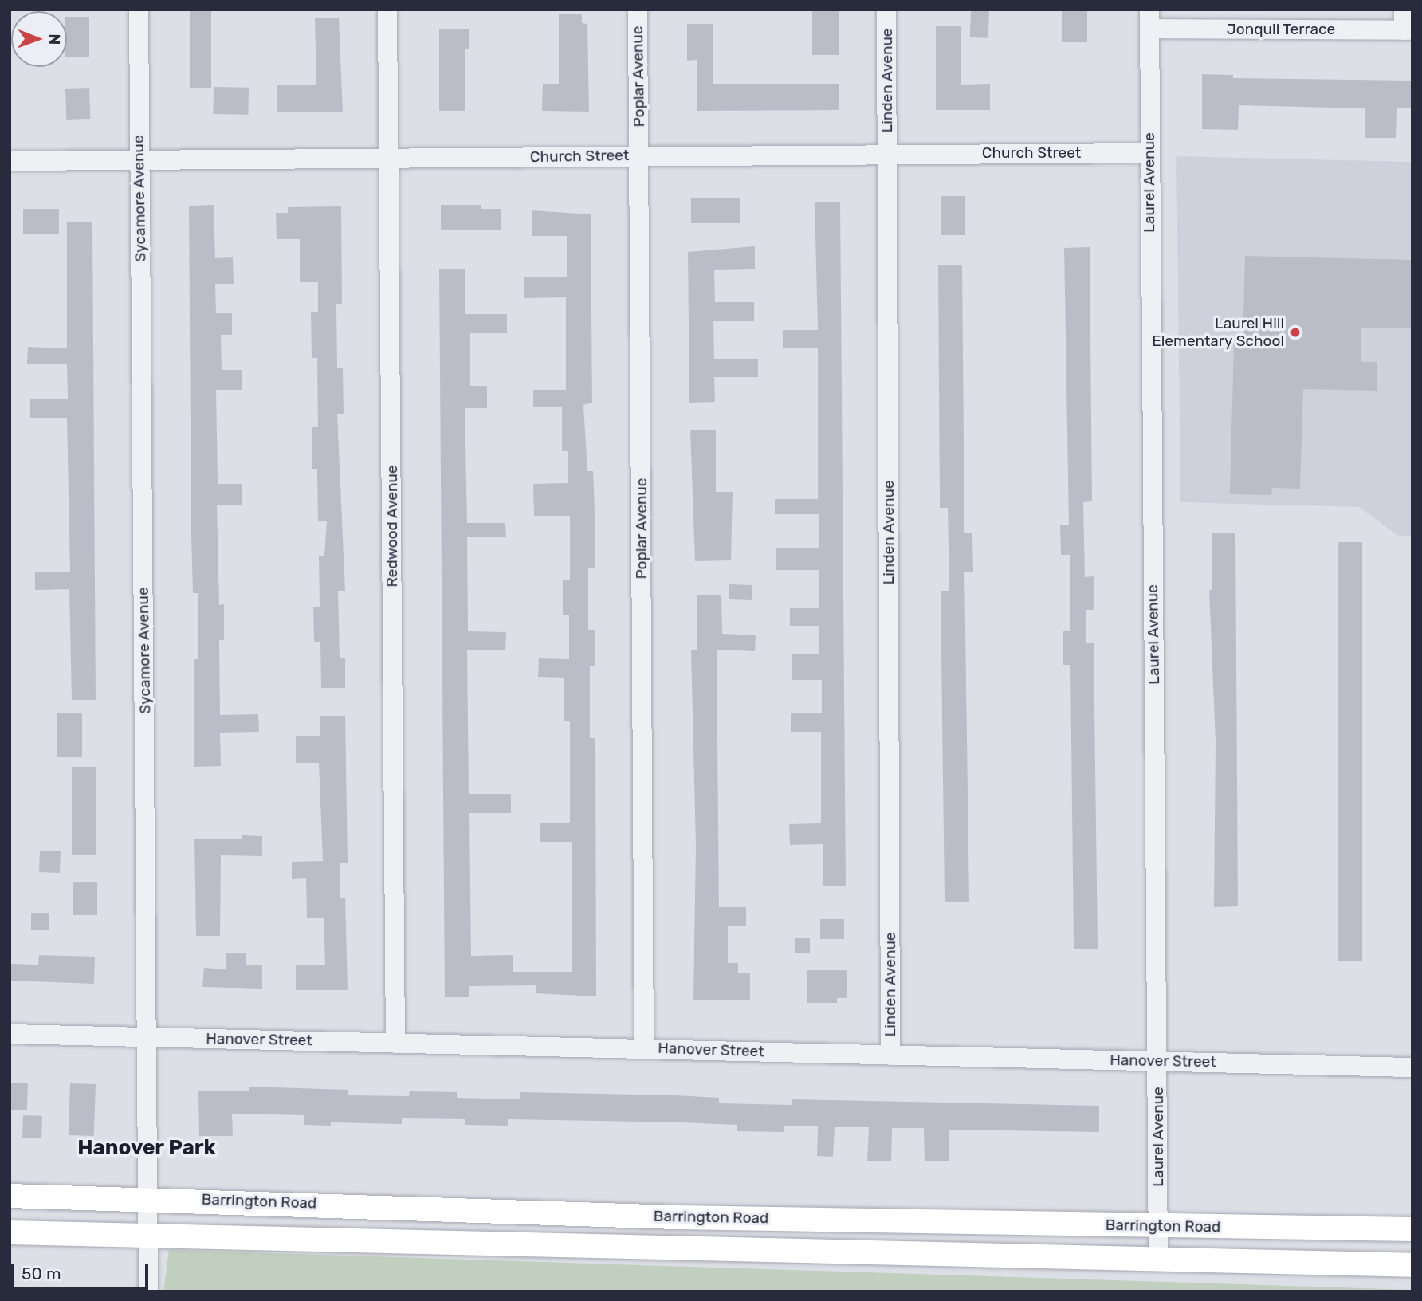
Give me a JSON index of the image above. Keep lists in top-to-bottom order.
{
  "streets": {
    "main road": ["Barrington Road"],
    "street": [
      "Jonquil Terrace",
      "Poplar Avenue",
      "Linden Avenue",
      "Church Street",
      "Laurel Avenue",
      "Sycamore Avenue",
      "Redwood Avenue",
      "Hanover Street"
    ]
  },
  "crossings": [
    ["Jonquil Terrace", "Laurel Avenue"],
    ["Poplar Avenue", "Church Street"],
    ["Poplar Avenue", "Hanover Street"],
    ["Linden Avenue", "Church Street"],
    ["Linden Avenue", "Hanover Street"],
    ["Church Street", "Laurel Avenue"],
    ["Church Street", "Sycamore Avenue"],
    ["Church Street", "Redwood Avenue"],
    ["Laurel Avenue", "Hanover Street"],
    ["Laurel Avenue", "Barrington Road"],
    ["Sycamore Avenue", "Hanover Street"],
    ["Sycamore Avenue", "Barrington Road"],
    ["Redwood Avenue", "Hanover Street"]
  ],
  "districts": ["Hanover Park"],
  "places": ["Laurel Hill Elementary School"],
  "scale_bar": "50 m",
  "north": "right"
}
